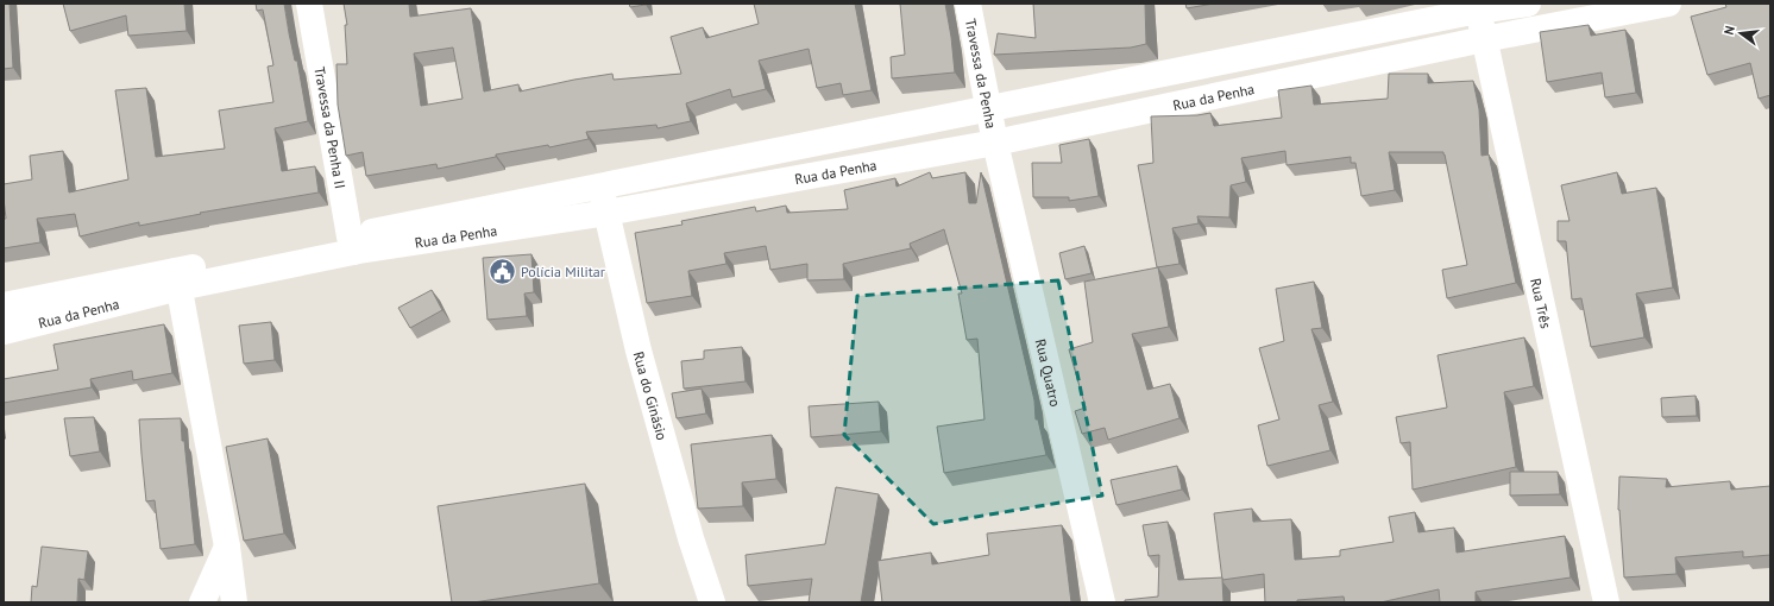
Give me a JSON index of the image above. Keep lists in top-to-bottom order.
{
  "streets": {
    "street": [
      "Travessa da Penha",
      "Rua da Penha",
      "Travessa da Penha II",
      "Rua Três",
      "Rua Quatro",
      "Rua do Ginásio"
    ]
  },
  "crossings": [
    ["Travessa da Penha", "Rua da Penha"],
    ["Travessa da Penha", "Rua Quatro"],
    ["Rua da Penha", "Travessa da Penha II"],
    ["Rua da Penha", "Rua Três"],
    ["Rua da Penha", "Rua Quatro"],
    ["Rua da Penha", "Rua do Ginásio"]
  ],
  "places": {
    "public building": ["Polícia Militar"]
  },
  "north": "left"
}
